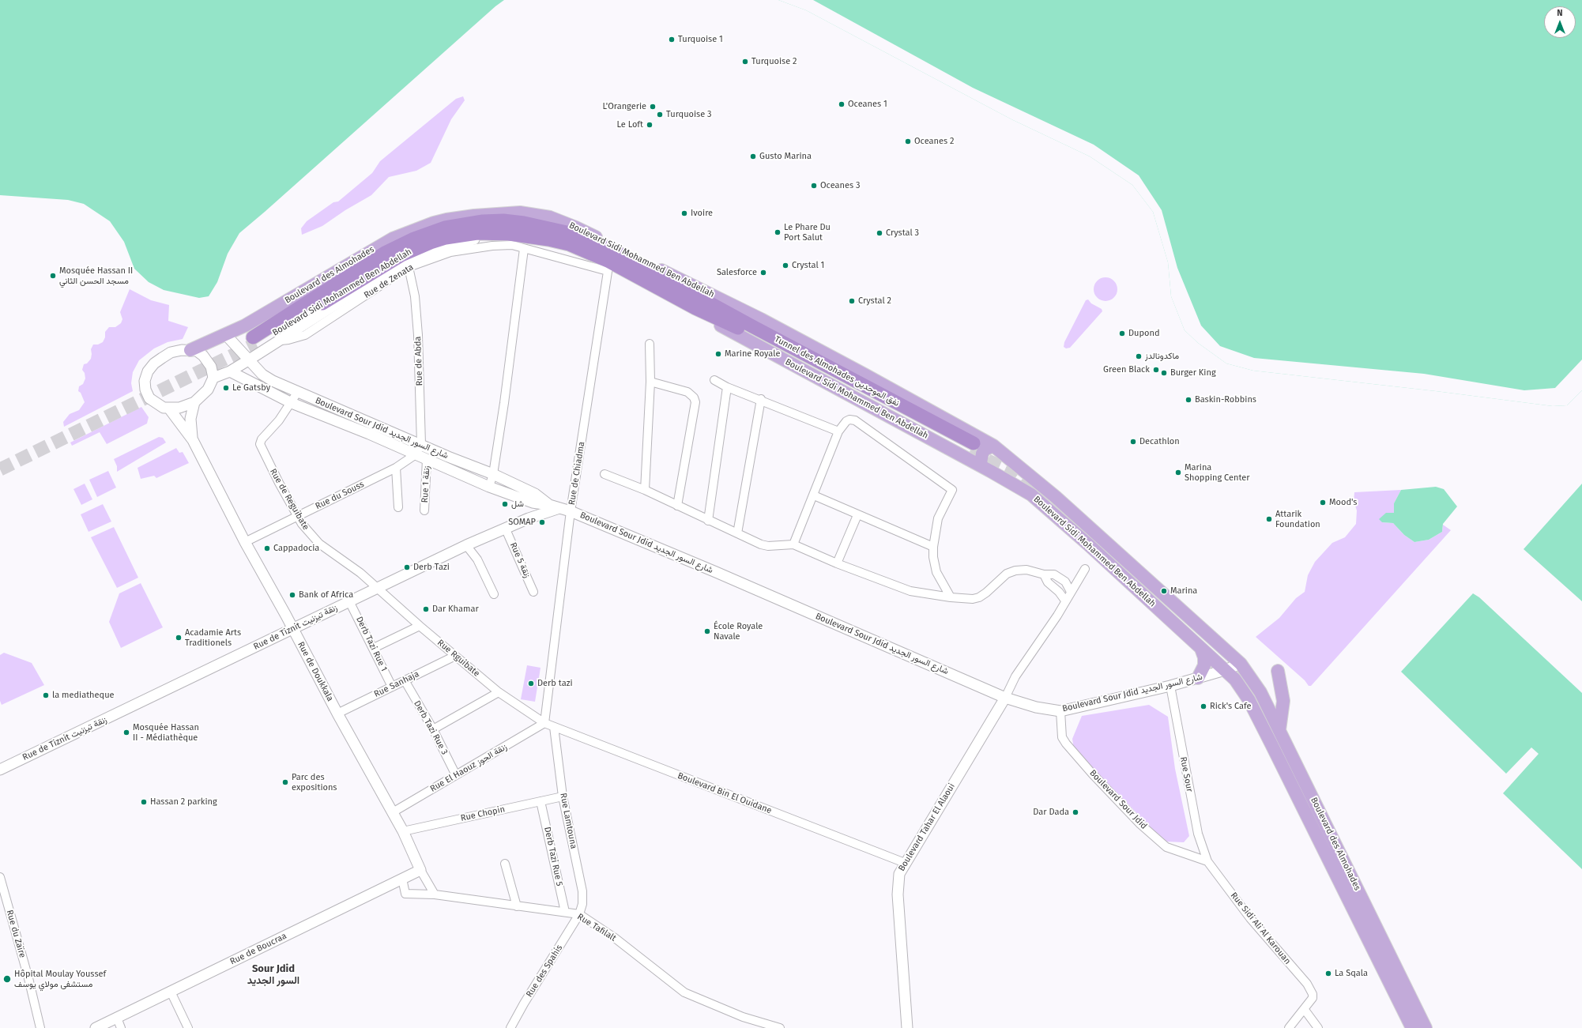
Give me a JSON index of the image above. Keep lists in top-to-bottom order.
{
  "streets": {
    "highway": ["Boulevard Sidi Mohammed Ben Abdellah", "Tunnel des Almohades نفق الموحدين"],
    "main road": ["Boulevard des Almohades"],
    "street": [
      "Rue de Zenata",
      "Rue de Abda",
      "Boulevard Sour Jdid شارع السور الجديد",
      "Rue de Chiadma",
      "Rue 1 زنقة",
      "Rue du Souss",
      "Rue de Reguibate",
      "Rue 5 زنقة",
      "Rue de Tiznit زنقة تيزنيت",
      "Derb Tazi Rue 1",
      "Rue Rguibate",
      "Rue de Doukkala",
      "Rue Sanhaja",
      "Derb Tazi Rue 3",
      "Rue El Haouz زنقة الحوز",
      "Rue Sour",
      "Boulevard Bin El Ouidane",
      "Boulevard Sour Jdid",
      "Rue Chopin",
      "Rue Lamtouna",
      "Boulevard Tahar El Alaoui",
      "Derb Tazi Rue 5",
      "Rue Tafilalt",
      "Rue Sidi Ali Al Karouan",
      "Rue du Zaïre",
      "Rue de Boucraa",
      "Rue des Spahis"
    ]
  },
  "crossings": [
    ["Boulevard Sidi Mohammed Ben Abdellah", "Boulevard des Almohades"],
    ["Boulevard Sidi Mohammed Ben Abdellah", "Rue de Zenata"],
    ["Boulevard Sidi Mohammed Ben Abdellah", "Tunnel des Almohades نفق الموحدين"],
    ["Boulevard Sidi Mohammed Ben Abdellah", "Boulevard Sour Jdid شارع السور الجديد"],
    ["Boulevard Sidi Mohammed Ben Abdellah", "Rue de Chiadma"],
    ["Boulevard des Almohades", "Boulevard Sour Jdid شارع السور الجديد"],
    ["Boulevard des Almohades", "Rue de Doukkala"],
    ["Rue de Zenata", "Rue de Abda"],
    ["Rue de Zenata", "Rue de Chiadma"],
    ["Rue de Abda", "Boulevard Sour Jdid شارع السور الجديد"],
    ["Boulevard Sour Jdid شارع السور الجديد", "Rue de Chiadma"],
    ["Boulevard Sour Jdid شارع السور الجديد", "Rue 1 زنقة"],
    ["Boulevard Sour Jdid شارع السور الجديد", "Rue du Souss"],
    ["Boulevard Sour Jdid شارع السور الجديد", "Rue de Reguibate"],
    ["Boulevard Sour Jdid شارع السور الجديد", "Rue de Tiznit زنقة تيزنيت"],
    ["Boulevard Sour Jdid شارع السور الجديد", "Rue Sour"],
    ["Boulevard Sour Jdid شارع السور الجديد", "Boulevard Sour Jdid"],
    ["Boulevard Sour Jdid شارع السور الجديد", "Boulevard Tahar El Alaoui"],
    ["Rue de Chiadma", "Rue Rguibate"],
    ["Rue de Chiadma", "Rue El Haouz زنقة الحوز"],
    ["Rue de Chiadma", "Boulevard Bin El Ouidane"],
    ["Rue du Souss", "Rue de Reguibate"],
    ["Rue du Souss", "Rue de Doukkala"],
    ["Rue de Reguibate", "Rue de Tiznit زنقة تيزنيت"],
    ["Rue de Reguibate", "Rue Rguibate"],
    ["Rue 5 زنقة", "Rue de Tiznit زنقة تيزنيت"],
    ["Rue de Tiznit زنقة تيزنيت", "Derb Tazi Rue 1"],
    ["Rue de Tiznit زنقة تيزنيت", "Rue Rguibate"],
    ["Rue de Tiznit زنقة تيزنيت", "Rue de Doukkala"],
    ["Derb Tazi Rue 1", "Rue Sanhaja"],
    ["Rue Rguibate", "Rue Sanhaja"],
    ["Rue Rguibate", "Rue El Haouz زنقة الحوز"],
    ["Rue Rguibate", "Boulevard Bin El Ouidane"],
    ["Rue de Doukkala", "Rue Sanhaja"],
    ["Rue de Doukkala", "Rue El Haouz زنقة الحوز"],
    ["Rue de Doukkala", "Rue Chopin"],
    ["Rue de Doukkala", "Rue de Boucraa"],
    ["Rue Sanhaja", "Derb Tazi Rue 3"],
    ["Derb Tazi Rue 3", "Rue El Haouz زنقة الحوز"],
    ["Rue El Haouz زنقة الحوز", "Boulevard Bin El Ouidane"],
    ["Rue Sour", "Boulevard Sour Jdid"],
    ["Rue Sour", "Rue Sidi Ali Al Karouan"],
    ["Boulevard Bin El Ouidane", "Rue Lamtouna"],
    ["Boulevard Bin El Ouidane", "Boulevard Tahar El Alaoui"],
    ["Boulevard Sour Jdid", "Rue Sidi Ali Al Karouan"],
    ["Rue Chopin", "Rue Lamtouna"],
    ["Rue Chopin", "Derb Tazi Rue 5"],
    ["Rue Lamtouna", "Rue Tafilalt"],
    ["Rue Lamtouna", "Rue des Spahis"],
    ["Derb Tazi Rue 5", "Rue Tafilalt"],
    ["Rue Tafilalt", "Rue de Boucraa"],
    ["Rue Tafilalt", "Rue des Spahis"]
  ],
  "districts": ["Sour Jdid السور الجديد"],
  "places": [
    "Turquoise 1",
    "Turquoise 2",
    "Oceanes 1",
    "L'Orangerie",
    "Turquoise 3",
    "Le Loft",
    "Oceanes 2",
    "Gusto Marina",
    "Oceanes 3",
    "Ivoire",
    "Le Phare Du Port Salut",
    "Crystal 3",
    "Crystal 1",
    "Salesforce",
    "Mosquée Hassan II مسجد الحسن الثاني",
    "Crystal 2",
    "Dupond",
    "Marine Royale",
    "ماكدونالدز",
    "Green Black",
    "Burger King",
    "Le Gatsby",
    "Baskin-Robbins",
    "Decathlon",
    "Marina Shopping Center",
    "Mood's",
    "شل",
    "Attarik Foundation",
    "SOMAP",
    "Cappadocia",
    "Derb Tazi",
    "Marina",
    "Bank of Africa",
    "Dar Khamar",
    "École Royale Navale",
    "Acadamie Arts Traditionels",
    "Derb tazi",
    "la mediatheque",
    "Rick's Cafe",
    "Mosquée Hassan II - Médiathèque",
    "Parc des expositions",
    "Hassan 2 parking",
    "Dar Dada",
    "La Sqala",
    "Hôpital Moulay Youssef مستشفى مولاي يوسف"
  ],
  "north": "top"
}
